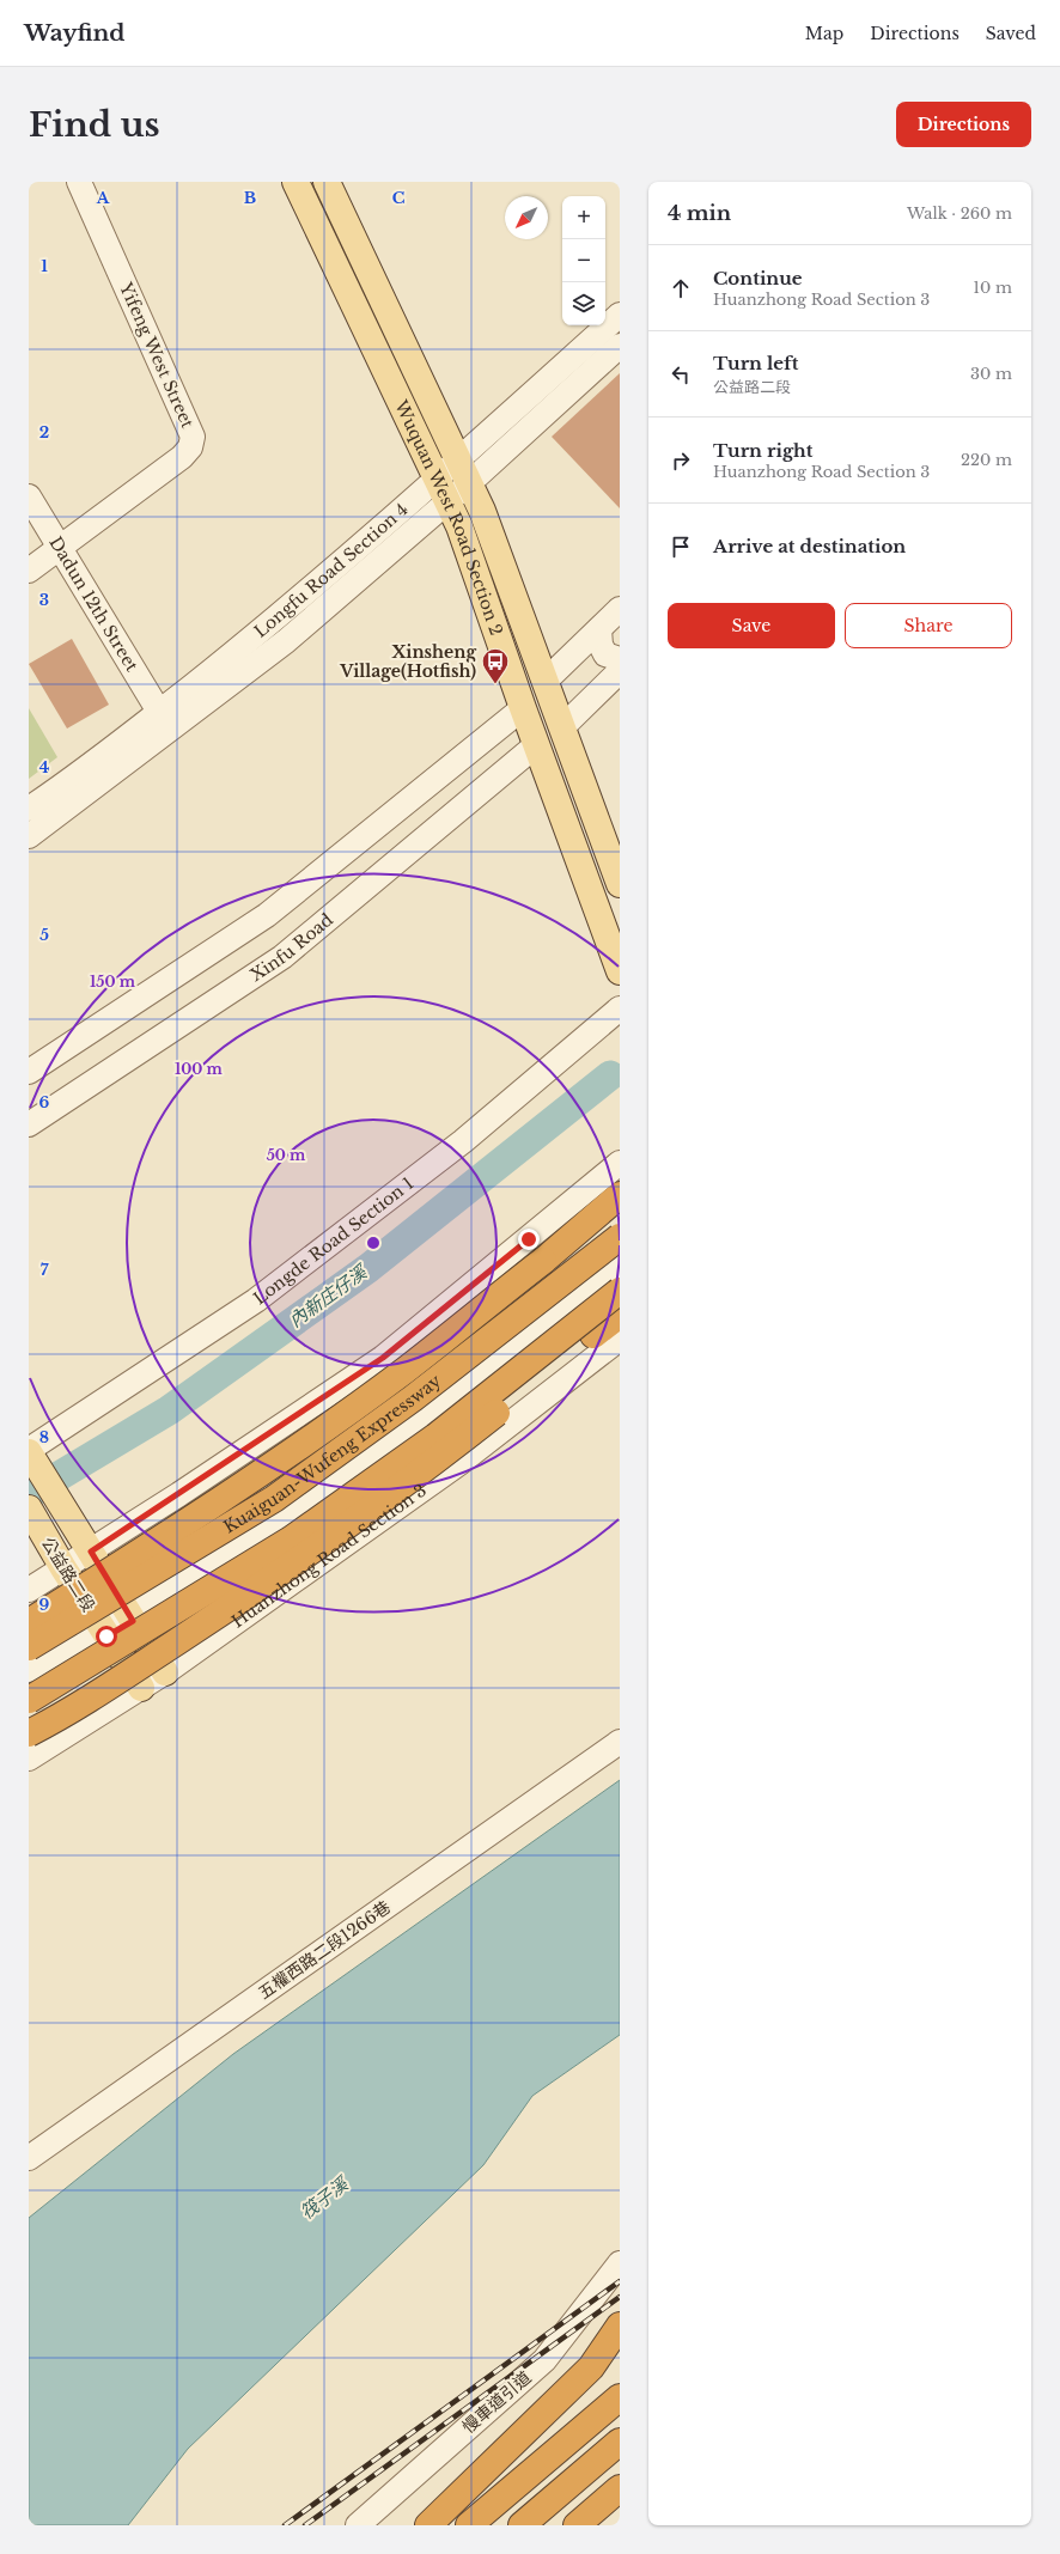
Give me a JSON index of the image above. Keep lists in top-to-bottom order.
{
  "streets": {
    "highway": ["Kuaiguan-Wufeng Expressway"],
    "main road": ["Wuquan West Road Section 2", "公益路二段"],
    "street": [
      "Yifeng West Street",
      "Longfu Road Section 4",
      "Dadun 12th Street",
      "Xinfu Road",
      "Longde Road Section 1",
      "Huanzhong Road Section 3",
      "五權西路二段1266巷",
      "慢車道引道"
    ]
  },
  "crossings": [
    ["Yifeng West Street", "Dadun 12th Street"],
    ["Wuquan West Road Section 2", "Longfu Road Section 4"],
    ["Wuquan West Road Section 2", "Xinfu Road"],
    ["Longfu Road Section 4", "Dadun 12th Street"],
    ["Longde Road Section 1", "公益路二段"],
    ["Huanzhong Road Section 3", "公益路二段"]
  ],
  "water": ["內新庄仔溪", "筏子溪"],
  "places": {
    "bus stop": ["Xinsheng Village(Hotfish)"]
  },
  "north": "bottom left",
  "page": {
    "header": "Wayfind",
    "nav": ["Map", "Directions", "Saved"],
    "buttons": [
      "Directions",
      ["Save", "Share"]
    ],
    "title": "Find us",
    "heading": ["4 min", "Walk · 260 m"],
    "map_buttons": ["+", "−"],
    "list": [
      ["Continue", "Huanzhong Road Section 3", "10 m"],
      ["Turn left", "公益路二段", "30 m"],
      ["Turn right", "Huanzhong Road Section 3", "220 m"],
      "Arrive at destination"
    ]
  },
  "grid": {
    "columns": ["A", "B", "C"],
    "rows": [
      "1",
      "2",
      "3",
      "4",
      "5",
      "6",
      "7",
      "8",
      "9"
    ]
  },
  "rings": ["150 m", "100 m", "50 m"]
}
